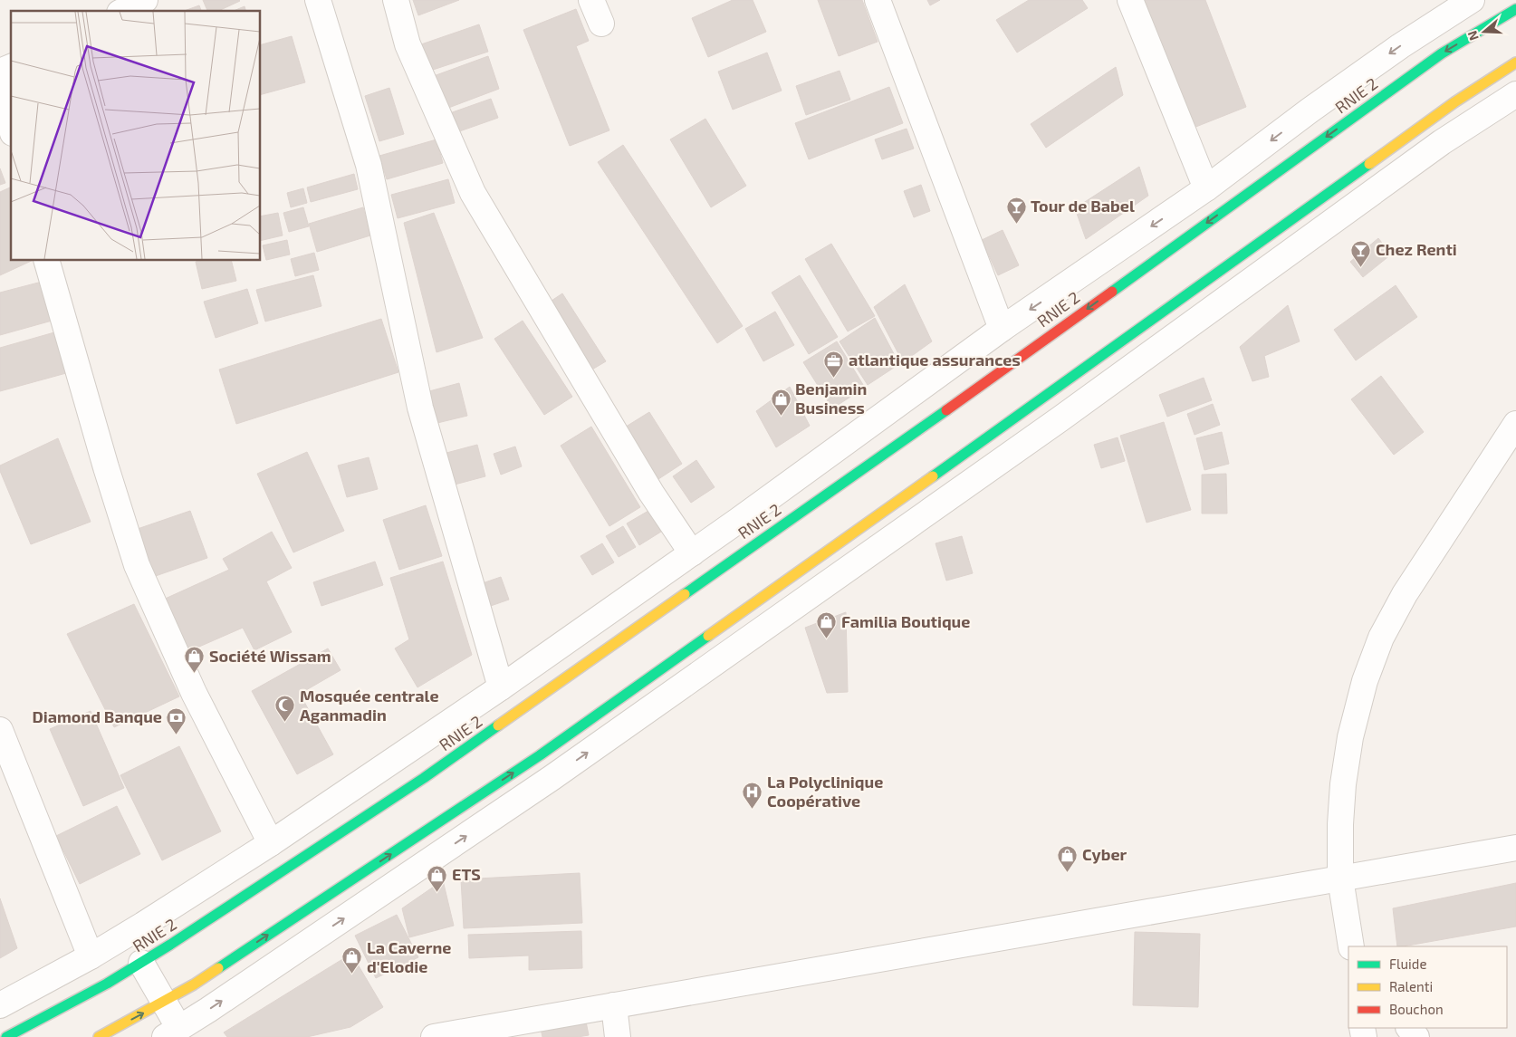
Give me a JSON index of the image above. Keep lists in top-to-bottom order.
{
  "streets": {
    "highway": ["RNIE 2"]
  },
  "places": {
    "bar": ["Tour de Babel", "Chez Renti"],
    "office": ["atlantique assurances"],
    "shop": [
      "Benjamin Business",
      "Familia Boutique",
      "Société Wissam",
      "Cyber",
      "ETS",
      "La Caverne d'Elodie"
    ],
    "mosque": ["Mosquée centrale Aganmadin"],
    "bank": ["Diamond Banque"],
    "hospital": ["La Polyclinique Coopérative"]
  },
  "legend": ["Fluide", "Ralenti", "Bouchon"],
  "north": "left"
}
